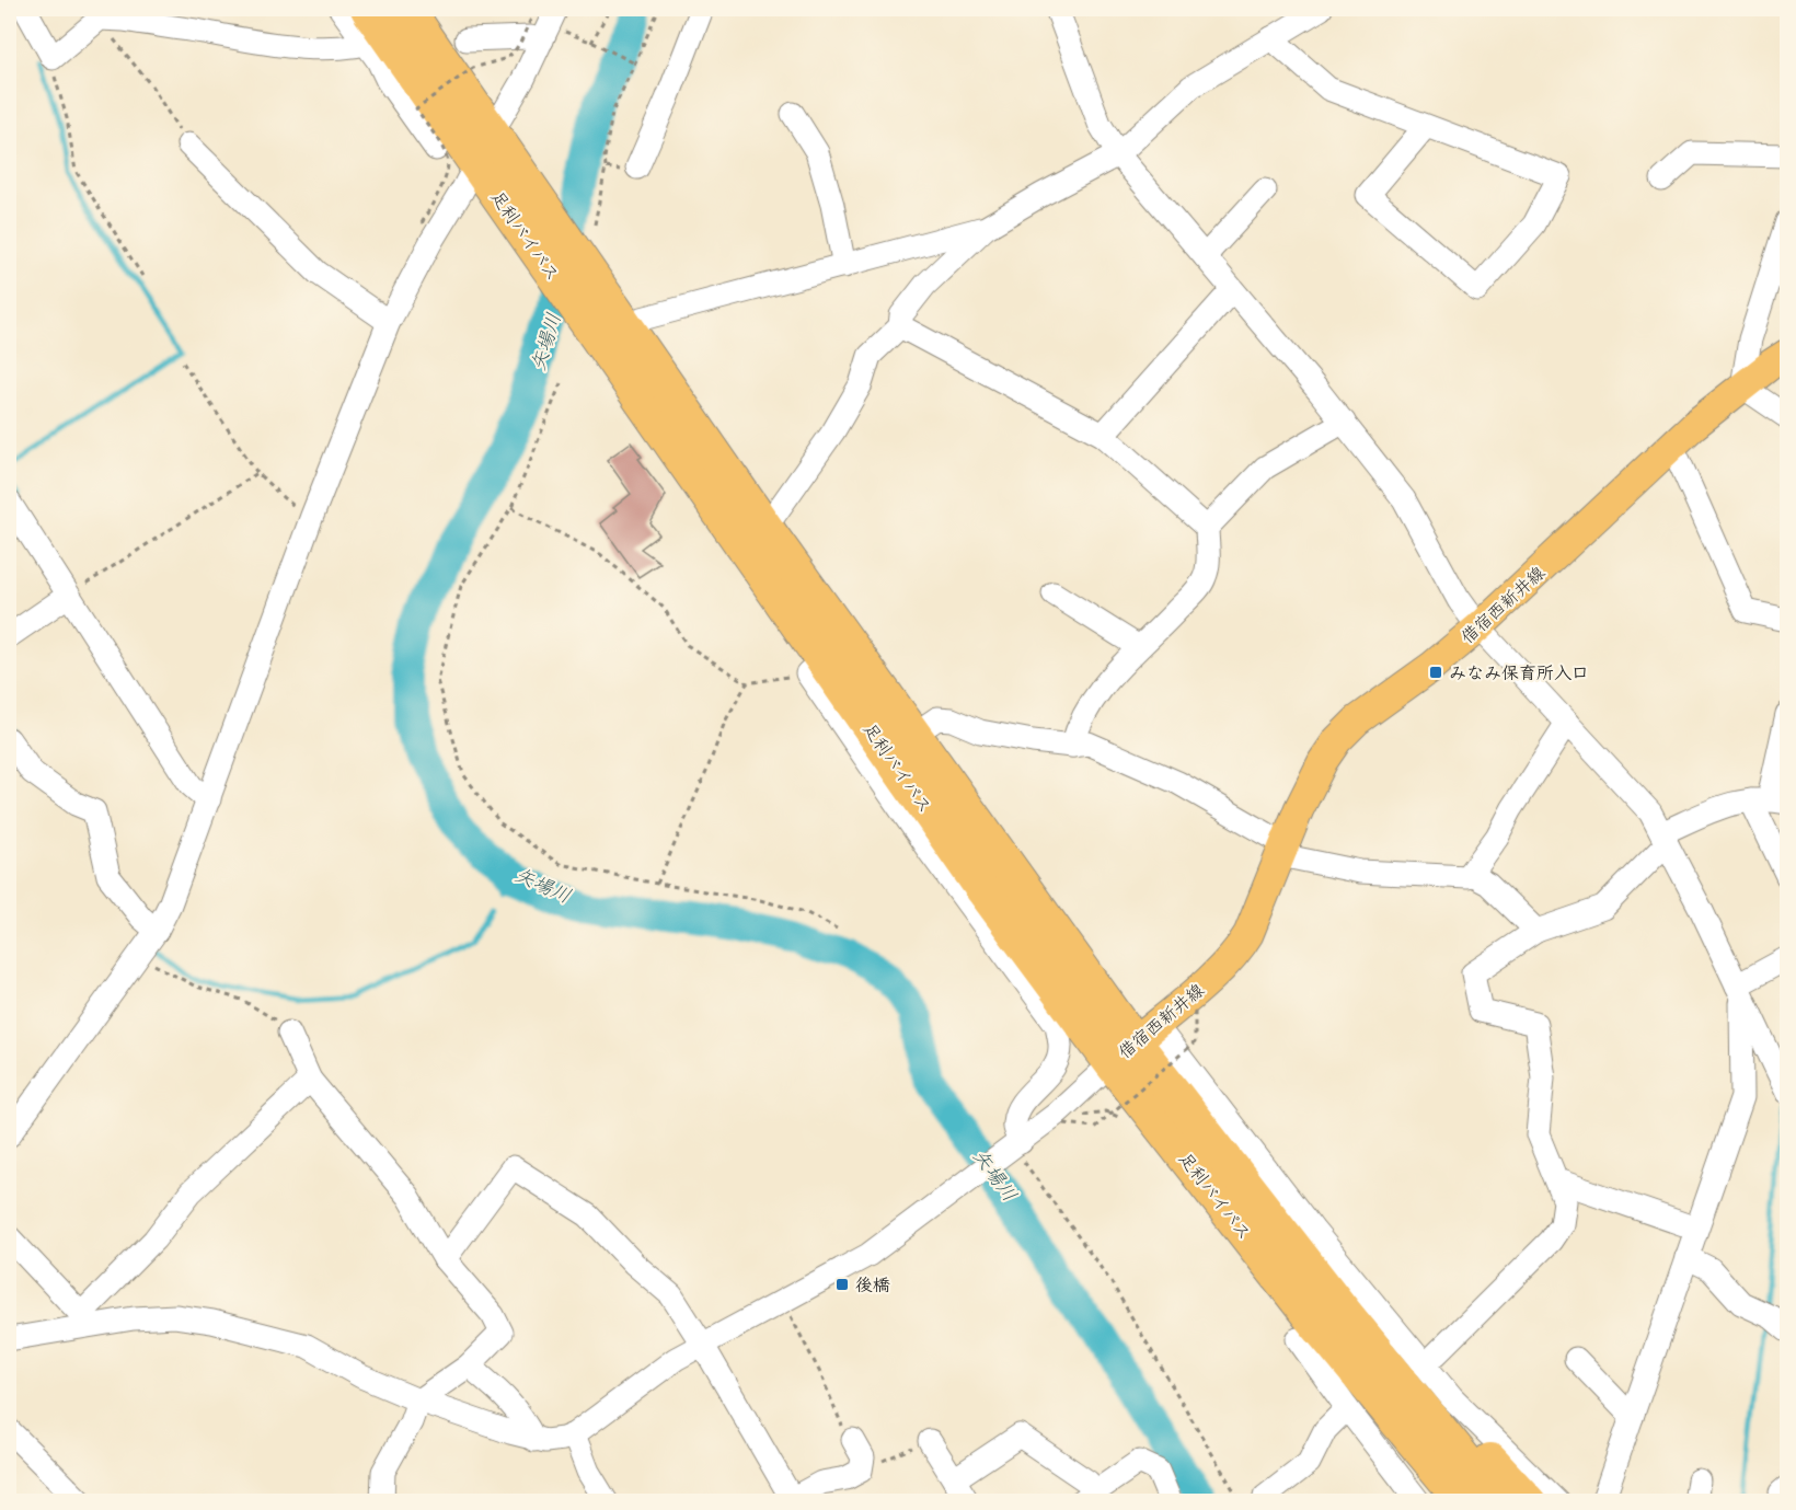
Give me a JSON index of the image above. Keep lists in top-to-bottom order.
{
  "streets": {
    "highway": ["足利バイパス"],
    "main road": ["借宿西新井線"]
  },
  "crossings": [
    ["足利バイパス", "借宿西新井線"]
  ],
  "water": ["矢場川"],
  "places": {
    "transit": ["みなみ保育所入口", "後橋"]
  }
}
